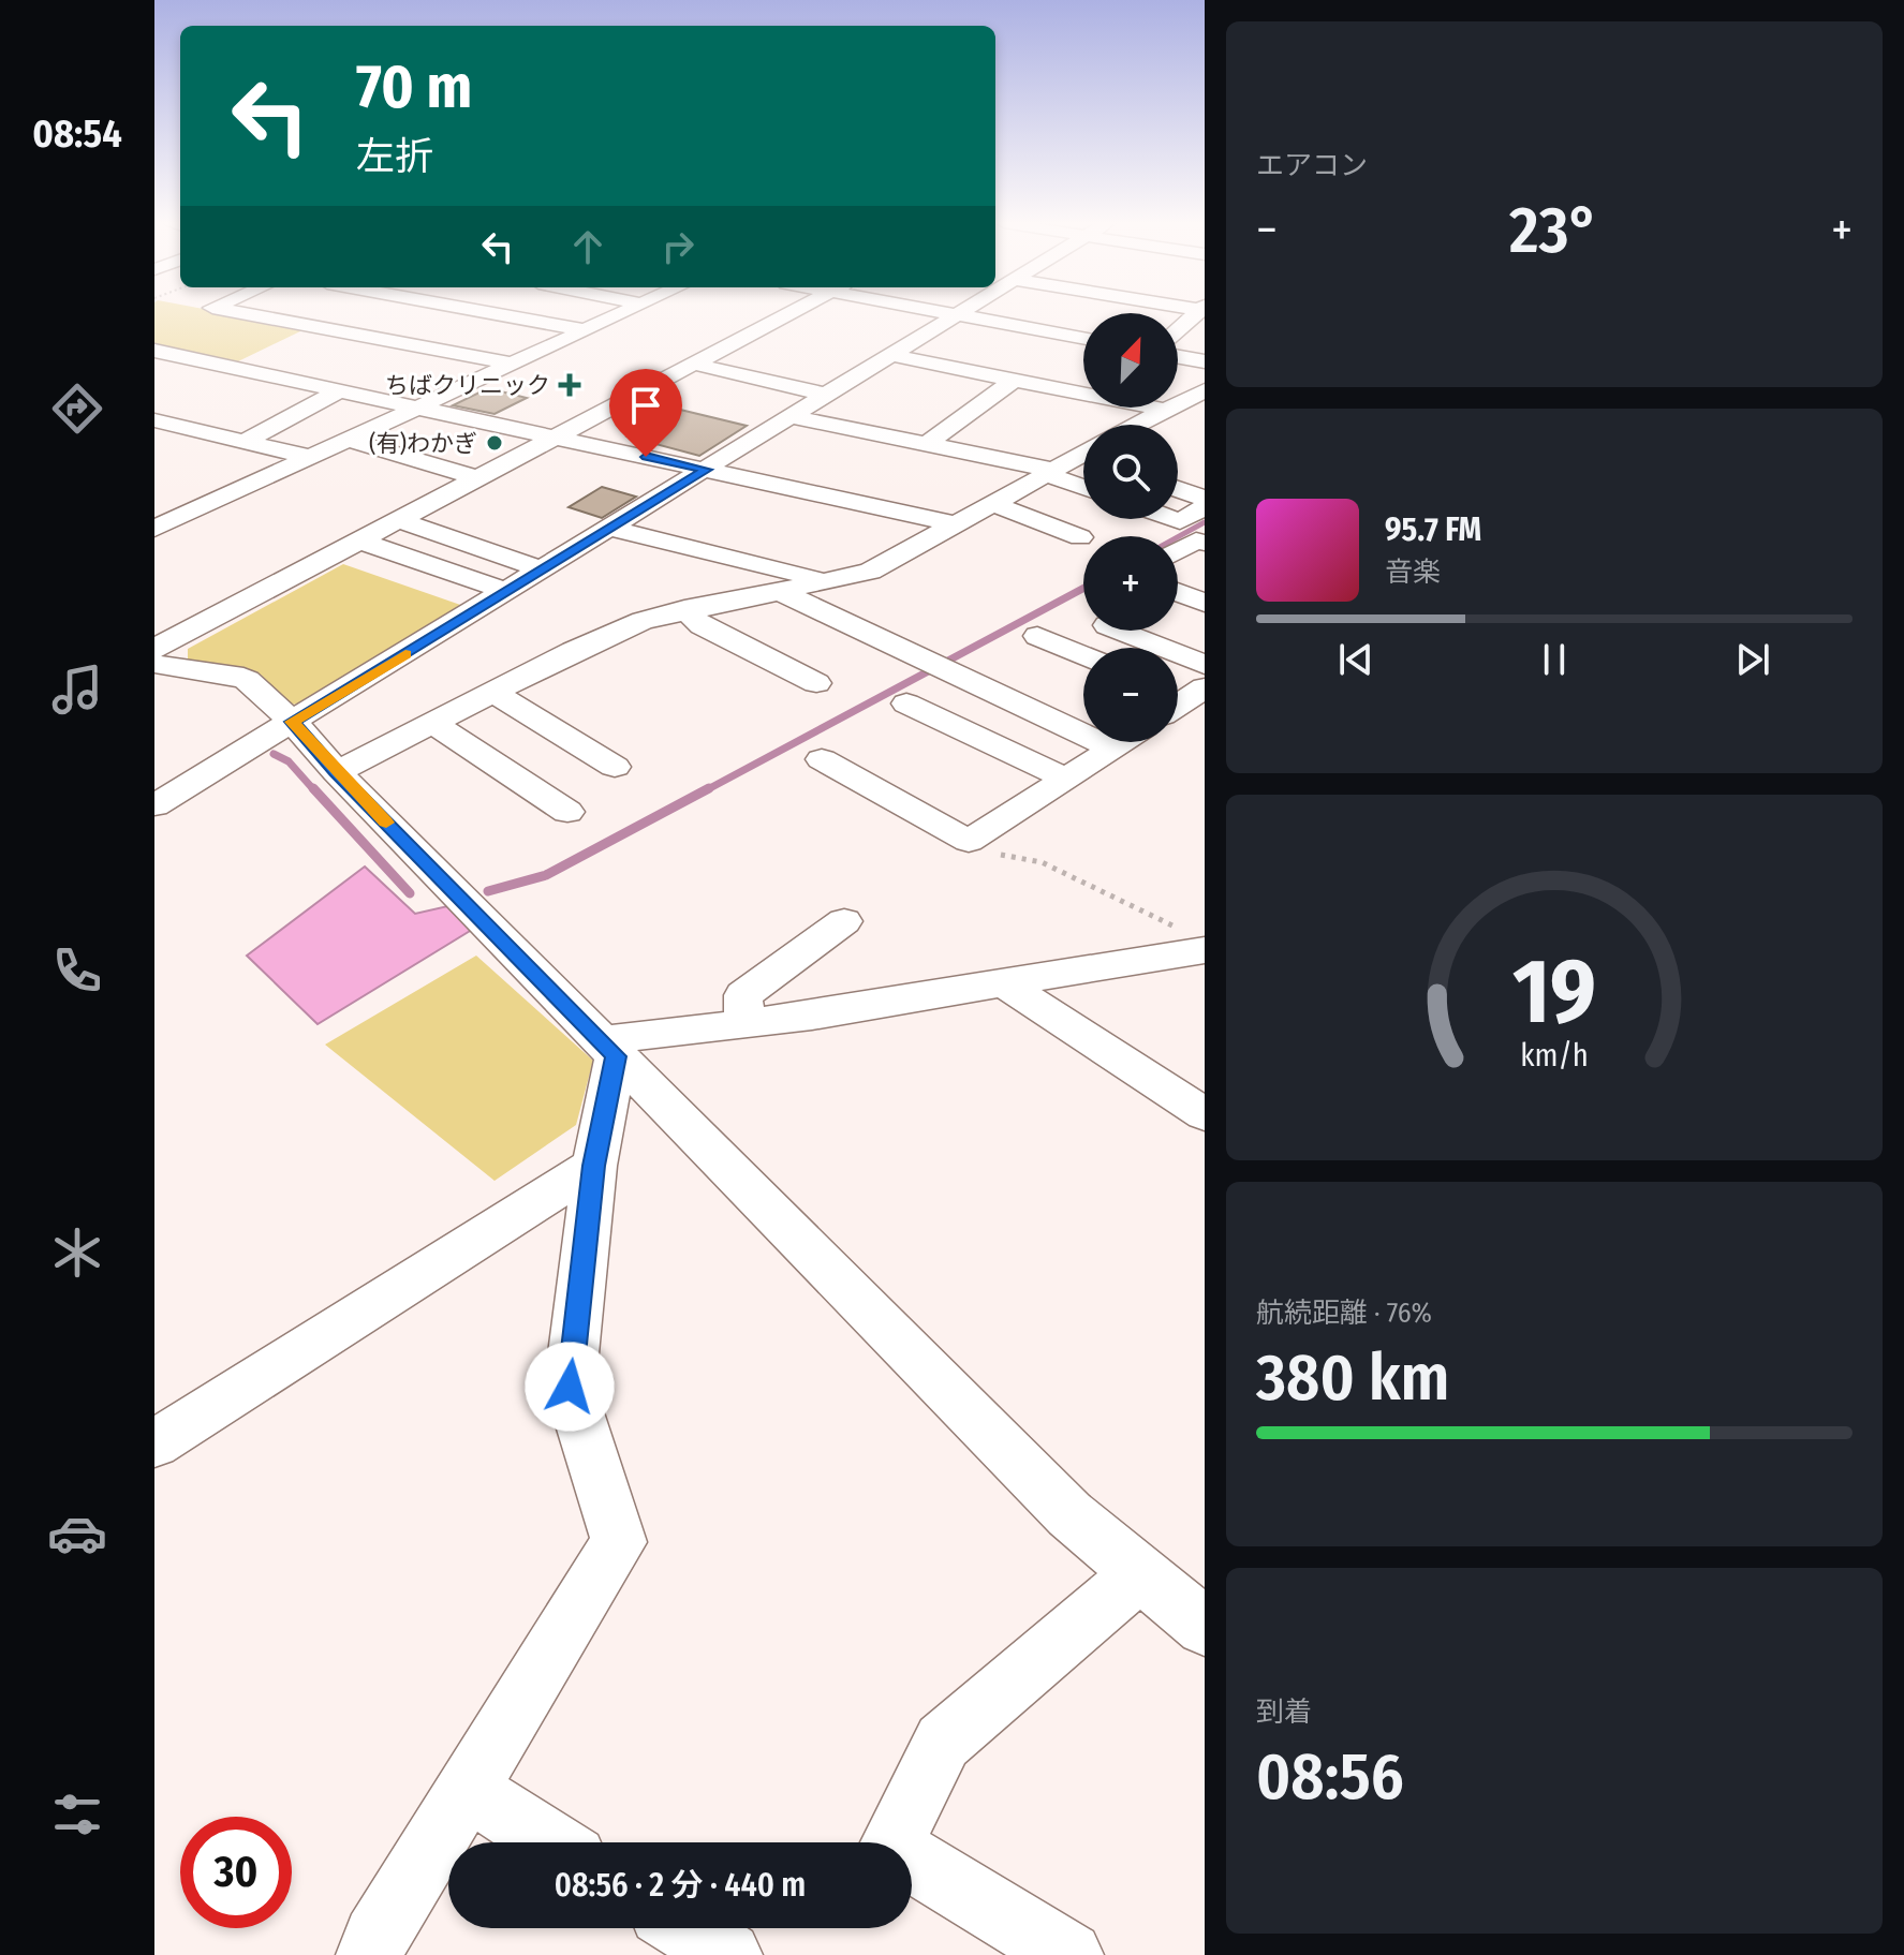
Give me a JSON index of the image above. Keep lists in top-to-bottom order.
{
  "places": {
    "health": ["ちばクリニック"],
    "other": ["(有)わかぎ"]
  },
  "north": "top right",
  "page": {
    "tabs": "08:54",
    "tile": [
      "エアコン",
      ["航続距離 · 76%", "380 km"],
      ["到着", "08:56"]
    ],
    "turn": ["70 m", "左折"],
    "heat": ["−", "23°", "+"],
    "map_buttons": ["+", "−"],
    "song": ["95.7 FM", "音楽"],
    "limit": "30",
    "trip": "08:56 · 2 分 · 440 m",
    "gauge": ["19", "km/h"]
  }
}
